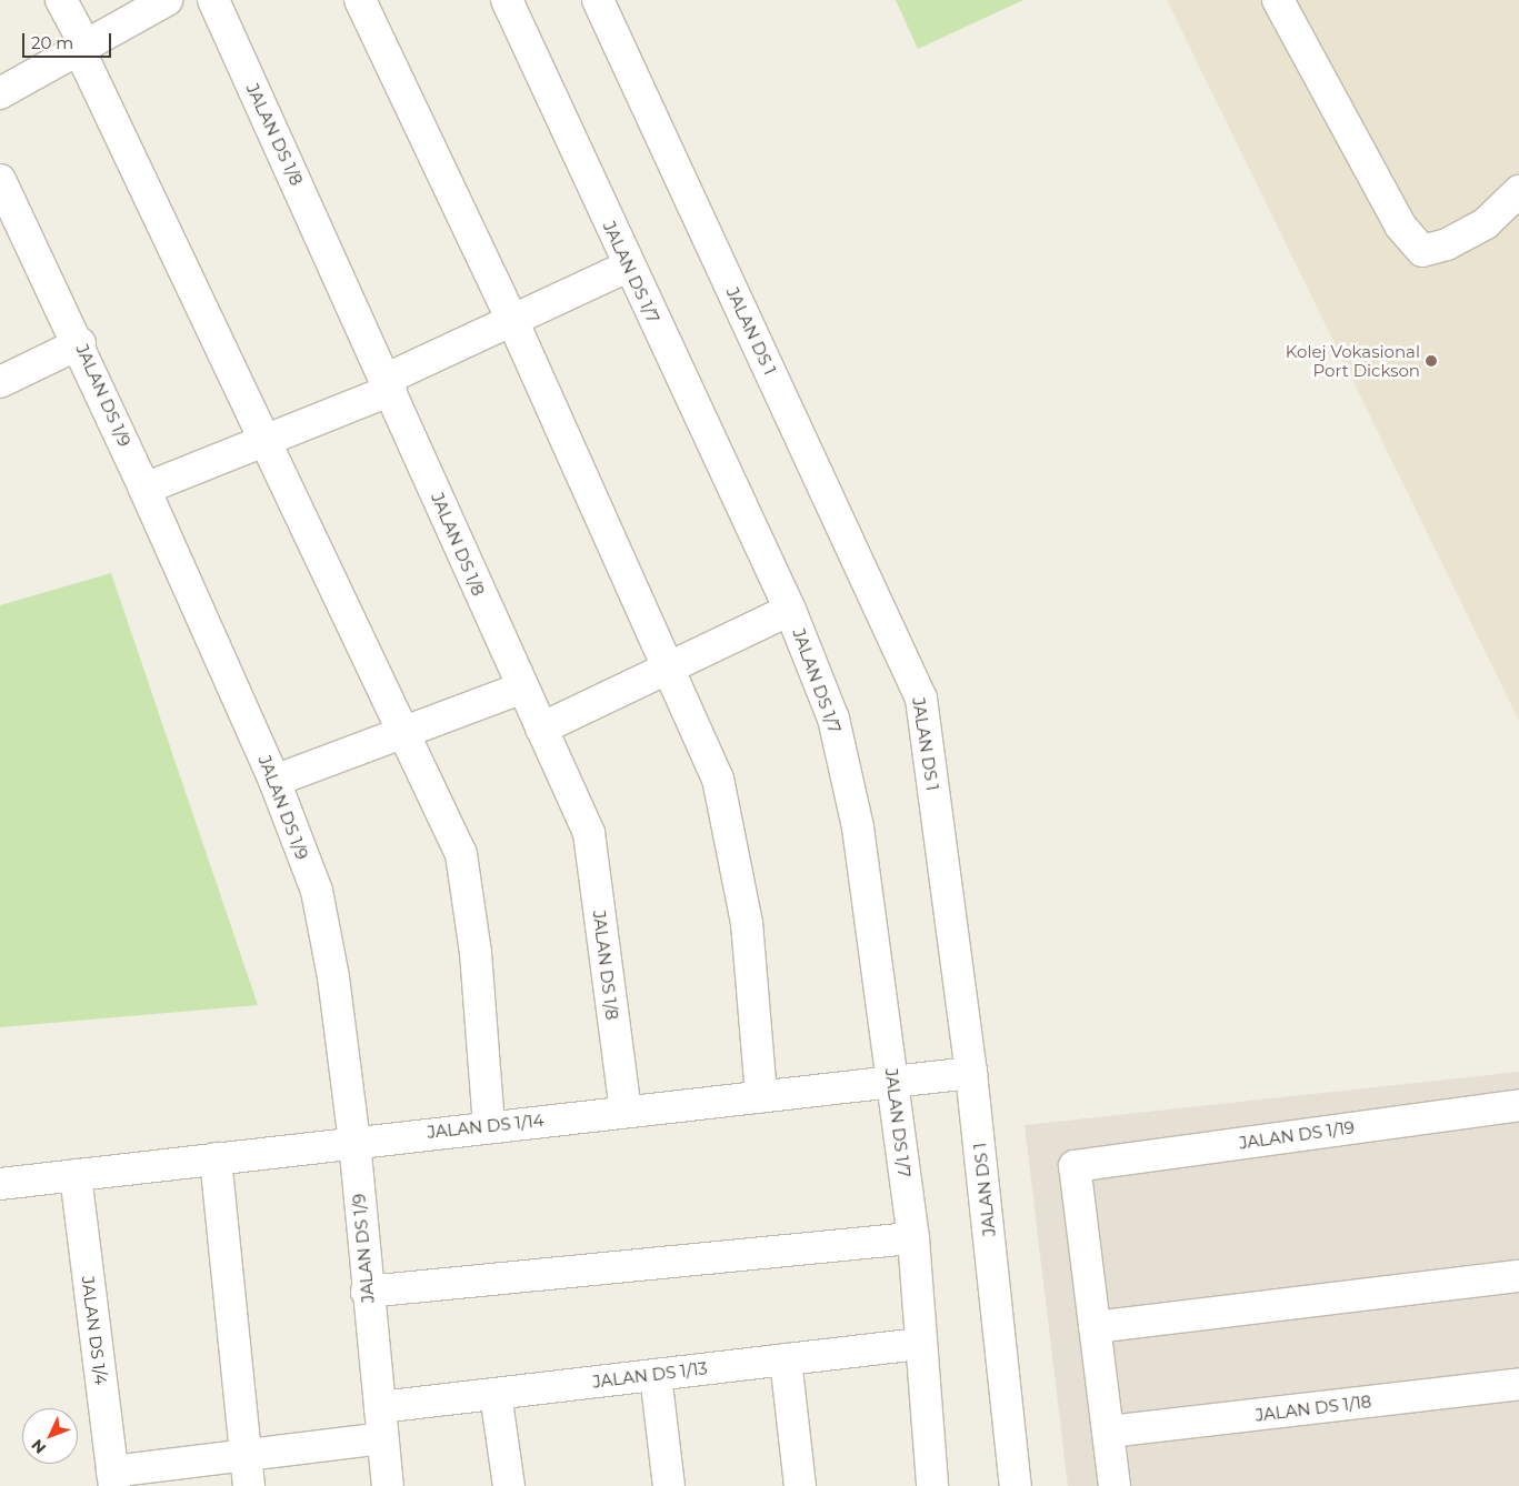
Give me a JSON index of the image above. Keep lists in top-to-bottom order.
{
  "streets": {
    "street": [
      "JALAN DS 1/8",
      "JALAN DS 1/7",
      "JALAN DS 1",
      "JALAN DS 1/9",
      "JALAN DS 1/14",
      "JALAN DS 1/19",
      "JALAN DS 1/4",
      "JALAN DS 1/13",
      "JALAN DS 1/18"
    ]
  },
  "crossings": [
    ["JALAN DS 1/8", "JALAN DS 1/14"],
    ["JALAN DS 1/7", "JALAN DS 1/14"],
    ["JALAN DS 1/7", "JALAN DS 1/13"],
    ["JALAN DS 1", "JALAN DS 1/14"],
    ["JALAN DS 1/9", "JALAN DS 1/14"],
    ["JALAN DS 1/9", "JALAN DS 1/13"],
    ["JALAN DS 1/14", "JALAN DS 1/4"]
  ],
  "places": ["Kolej Vokasional Port Dickson"],
  "scale_bar": "20 m",
  "north": "bottom left"
}
